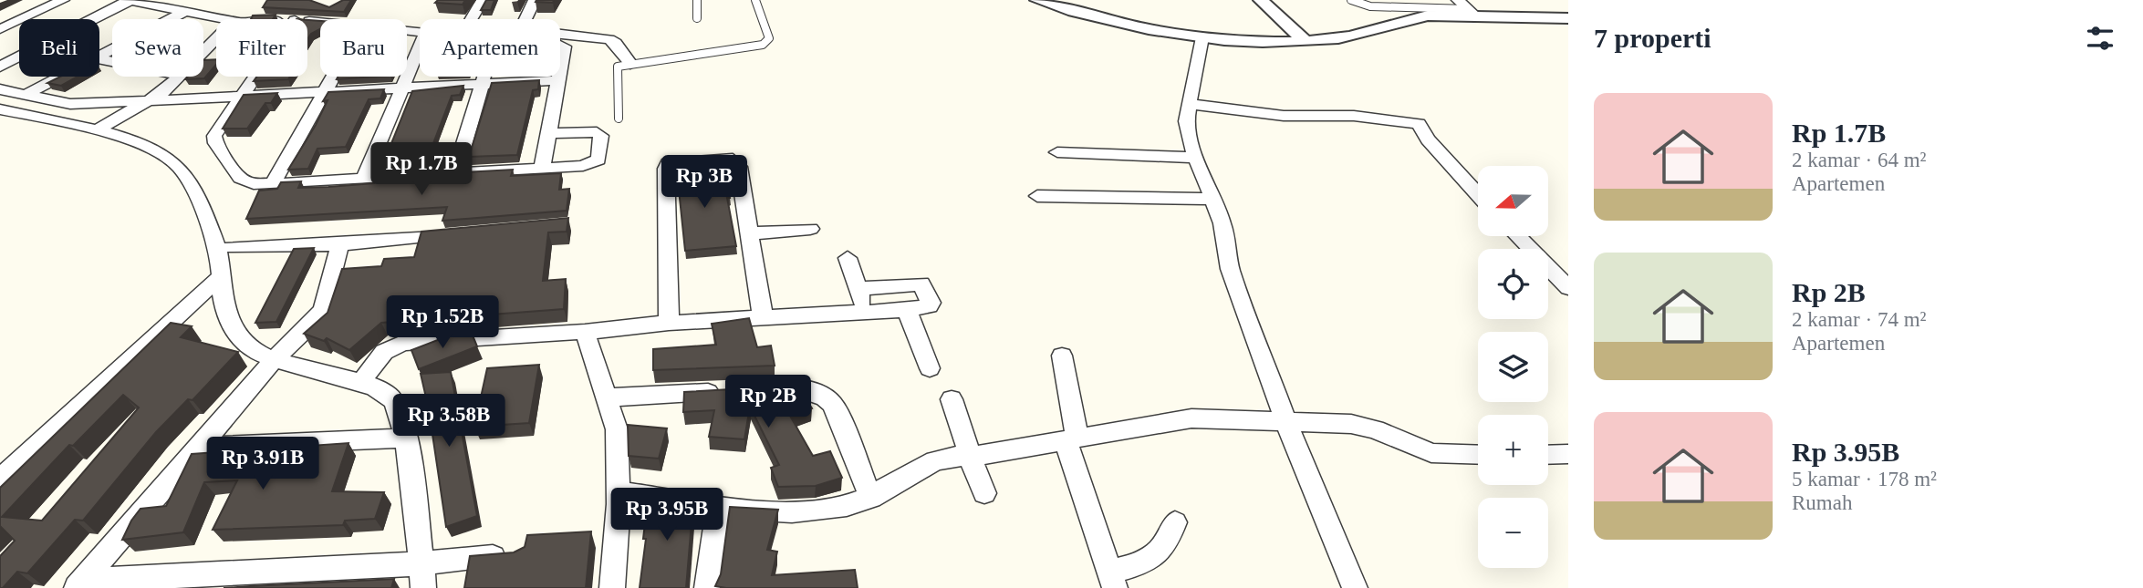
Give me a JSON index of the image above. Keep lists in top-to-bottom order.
{
  "north": "left",
  "page": {
    "heading": "7 properti",
    "chip": [
      "Beli",
      "Sewa",
      "Filter",
      "Baru",
      "Apartemen"
    ],
    "list": [
      {
        "name": "Rp 1.7B",
        "note": "2 kamar · 64 m² · Apartemen"
      },
      {
        "name": "Rp 2B",
        "note": "2 kamar · 74 m² · Apartemen"
      },
      {
        "name": "Rp 3.95B",
        "note": "5 kamar · 178 m² · Rumah"
      }
    ],
    "price": [
      "Rp 1.7B",
      "Rp 3B",
      "Rp 1.52B",
      "Rp 2B",
      "Rp 3.58B",
      "Rp 3.91B",
      "Rp 3.95B"
    ],
    "map_buttons": ["+", "−"]
  }
}
